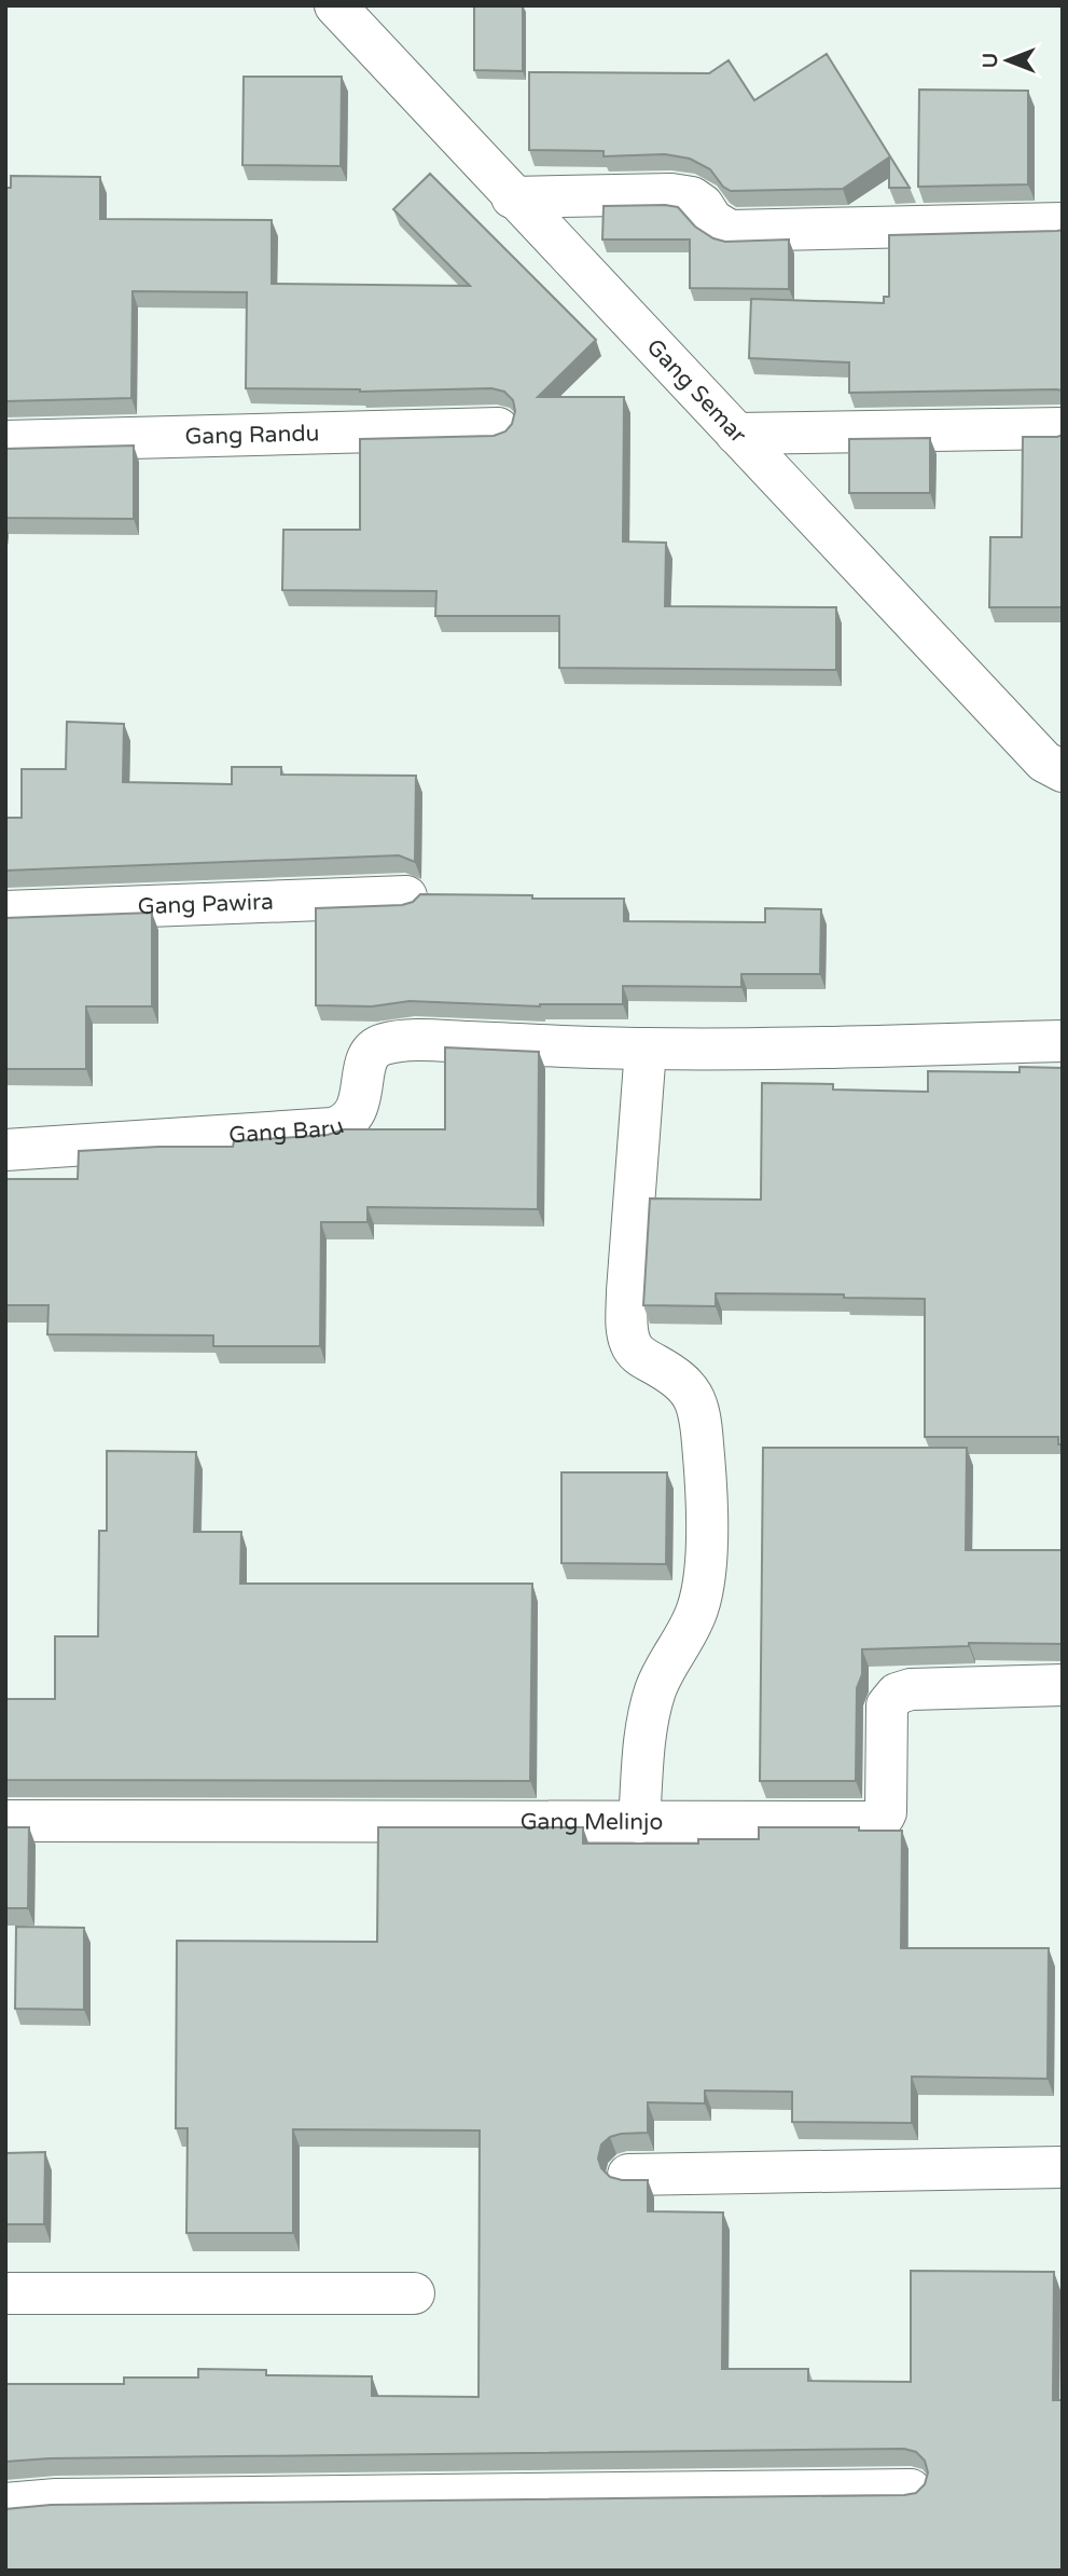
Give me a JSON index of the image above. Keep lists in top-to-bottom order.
{
  "streets": {
    "street": [
      "Gang Semar",
      "Gang Randu",
      "Gang Pawira",
      "Gang Baru",
      "Gang Melinjo"
    ]
  },
  "north": "left"
}
